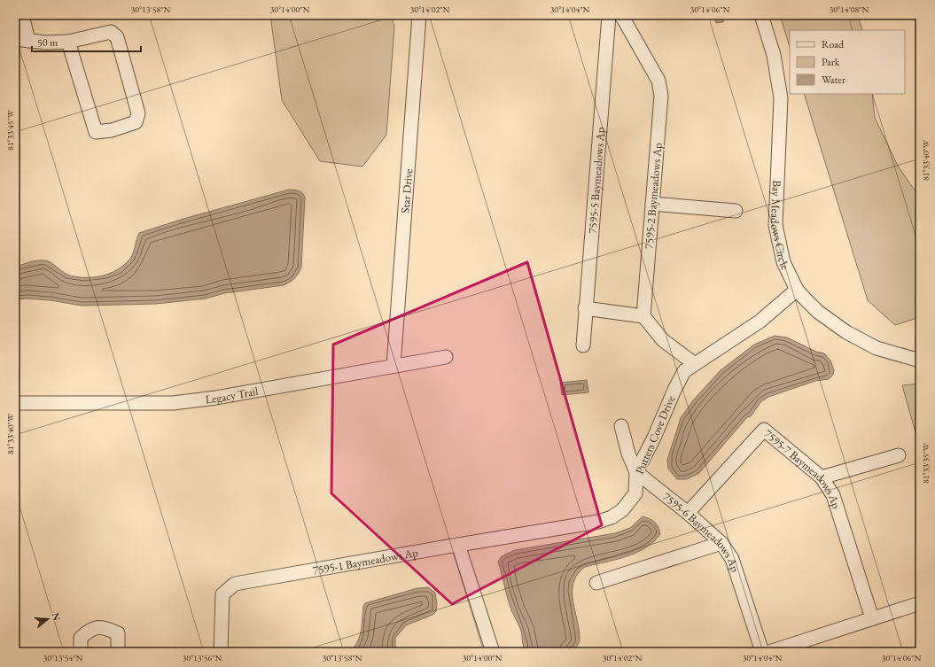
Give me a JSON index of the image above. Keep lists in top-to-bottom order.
{
  "streets": {
    "street": [
      "7595-5 Baymeadows Ap",
      "Star Drive",
      "7595-2 Baymeadows Ap",
      "Bay Meadows Circle",
      "Legacy Trail",
      "Putters Cove Drive",
      "7595-7 Baymeadows Ap",
      "7595-6 Baymeadows Ap",
      "7595-1 Baymeadows Ap"
    ]
  },
  "crossings": [
    ["Star Drive", "Legacy Trail"],
    ["Bay Meadows Circle", "Putters Cove Drive"],
    ["Putters Cove Drive", "7595-6 Baymeadows Ap"],
    ["Putters Cove Drive", "7595-1 Baymeadows Ap"],
    ["7595-7 Baymeadows Ap", "7595-6 Baymeadows Ap"]
  ],
  "legend": ["Road", "Park", "Water"],
  "scale_bar": "50 m",
  "north": "right",
  "coordinates": [
    "30°13'58\"N",
    "30°14'00\"N",
    "30°14'02\"N",
    "30°14'04\"N",
    "30°14'06\"N",
    "30°14'08\"N",
    "81°33'45\"W",
    "81°33'40\"W",
    "81°33'35\"W",
    "30°13'54\"N",
    "30°13'56\"N"
  ]
}
